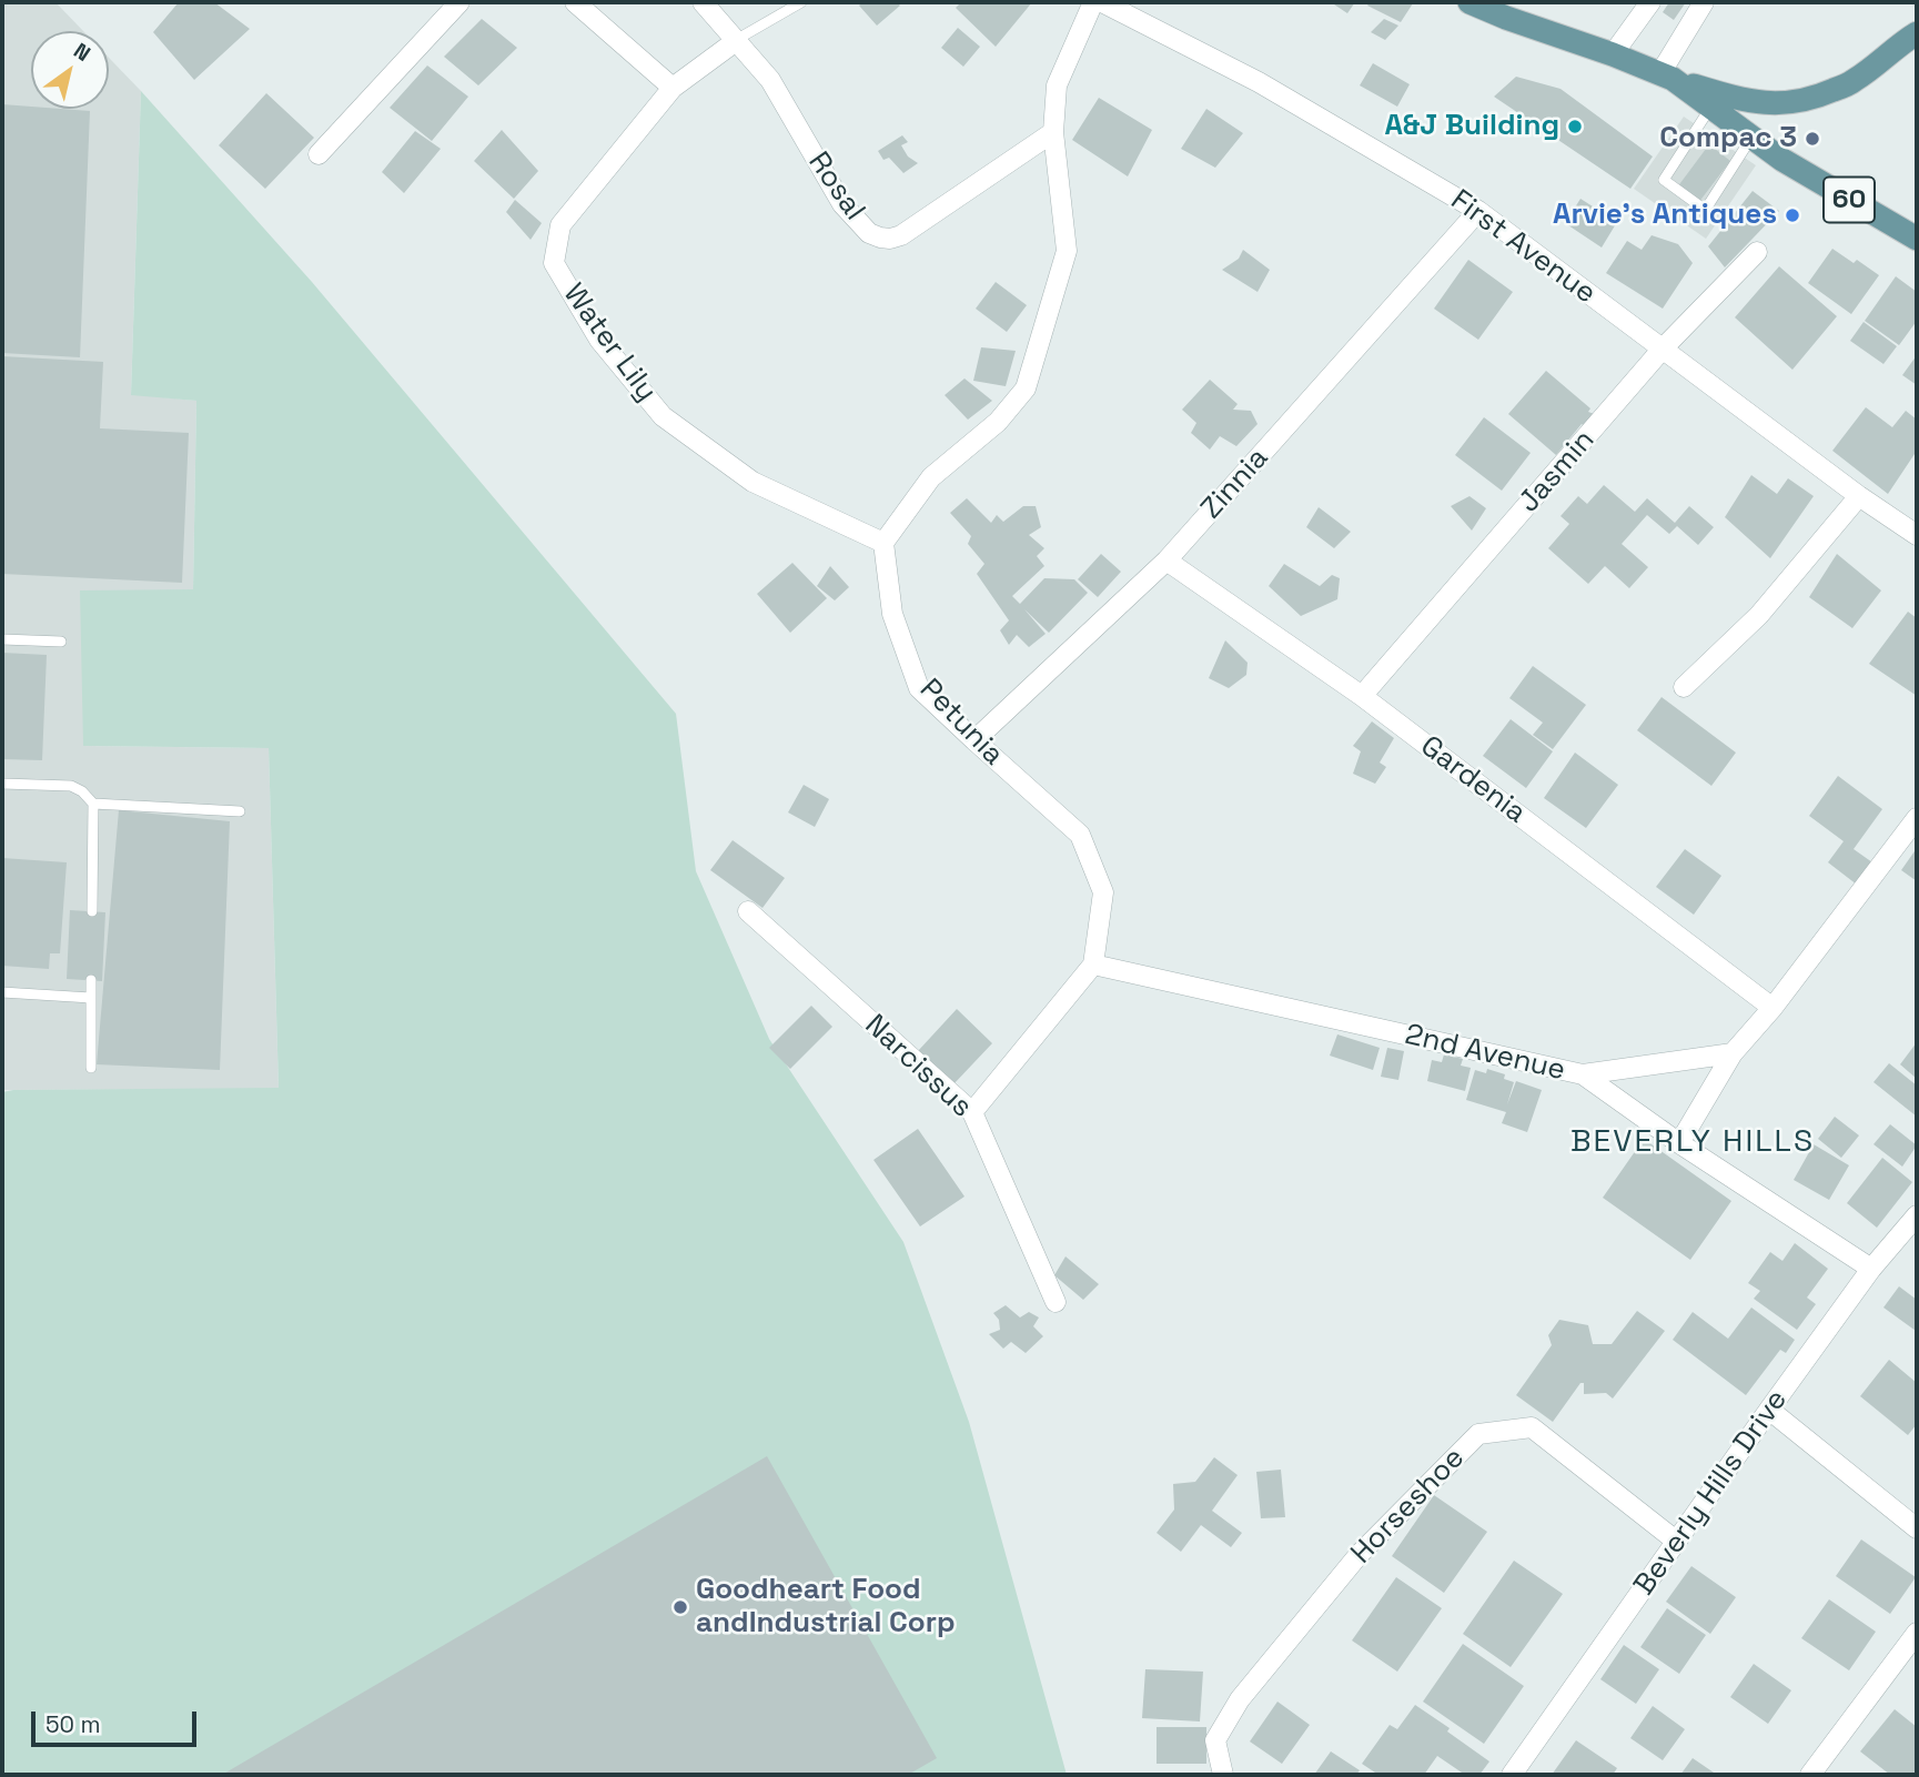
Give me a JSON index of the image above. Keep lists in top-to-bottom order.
{
  "streets": {
    "main road": ["60"],
    "street": [
      "Rosal",
      "First Avenue",
      "Water Lily",
      "Jasmin",
      "Zinnia",
      "Petunia",
      "Gardenia",
      "2nd Avenue",
      "Narcissus",
      "Beverly Hills Drive",
      "Horseshoe"
    ]
  },
  "crossings": [
    ["Rosal", "Water Lily"],
    ["First Avenue", "Jasmin"],
    ["First Avenue", "Zinnia"],
    ["Water Lily", "Petunia"],
    ["Jasmin", "Gardenia"],
    ["Zinnia", "Petunia"],
    ["Zinnia", "Gardenia"],
    ["Petunia", "2nd Avenue"],
    ["2nd Avenue", "Beverly Hills Drive"],
    ["Beverly Hills Drive", "Horseshoe"]
  ],
  "districts": ["BEVERLY HILLS"],
  "places": [
    "A&J Building",
    "Compac 3",
    "Arvie's Antiques",
    "Goodheart Food andIndustrial Corp"
  ],
  "scale_bar": "50 m",
  "north": "top right"
}
